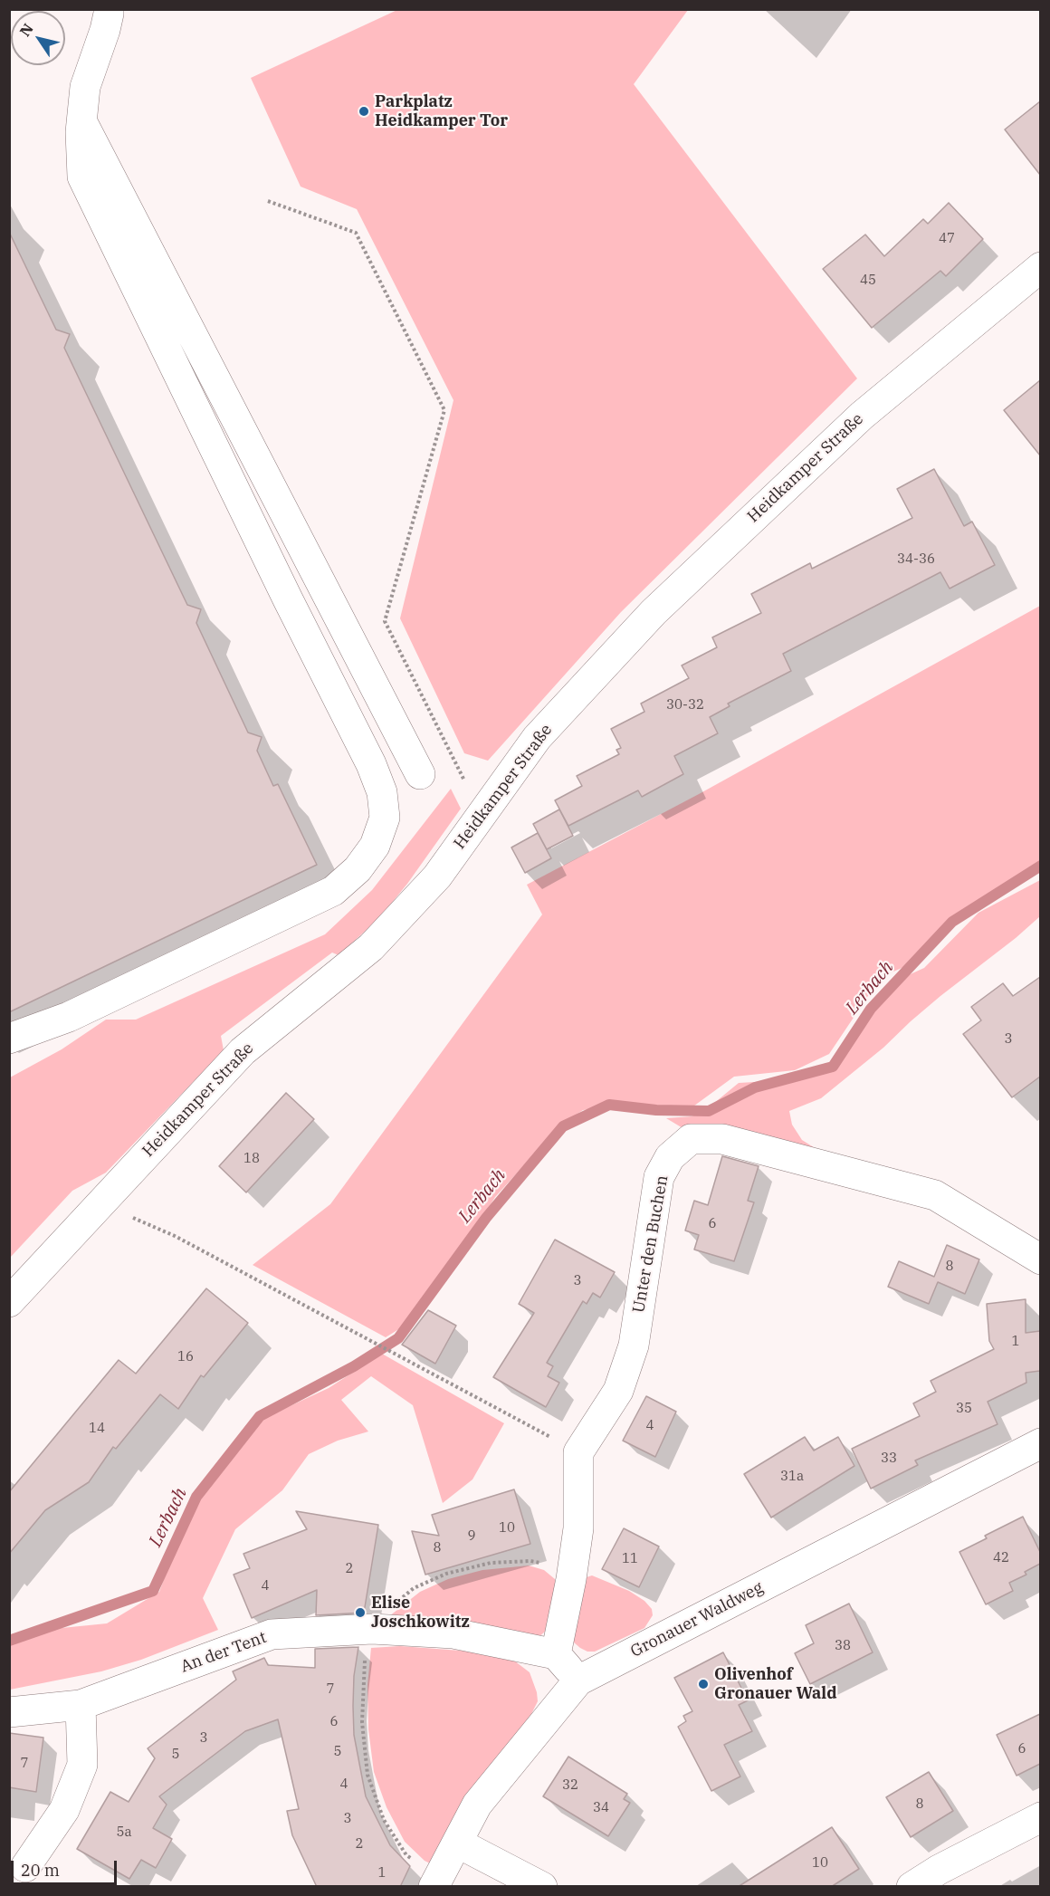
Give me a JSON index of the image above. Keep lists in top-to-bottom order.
{
  "streets": {
    "street": [
      "Heidkamper Straße",
      "Unter den Buchen",
      "Gronauer Waldweg",
      "An der Tent"
    ]
  },
  "water": ["Lerbach"],
  "places": ["Parkplatz Heidkamper Tor", "Elise Joschkowitz", "Olivenhof Gronauer Wald"],
  "house_numbers": [
    "47",
    "45",
    "34-36",
    "30-32",
    "3",
    "18",
    "6",
    "8",
    "3",
    "1",
    "16",
    "35",
    "4",
    "14",
    "33",
    "31a",
    "10",
    "9",
    "8",
    "42",
    "11",
    "2",
    "4",
    "38",
    "7",
    "6",
    "3",
    "6",
    "5",
    "5",
    "7",
    "4",
    "32",
    "8",
    "34",
    "3",
    "5a",
    "2",
    "10",
    "1"
  ],
  "scale_bar": "20 m",
  "north": "top left"
}
